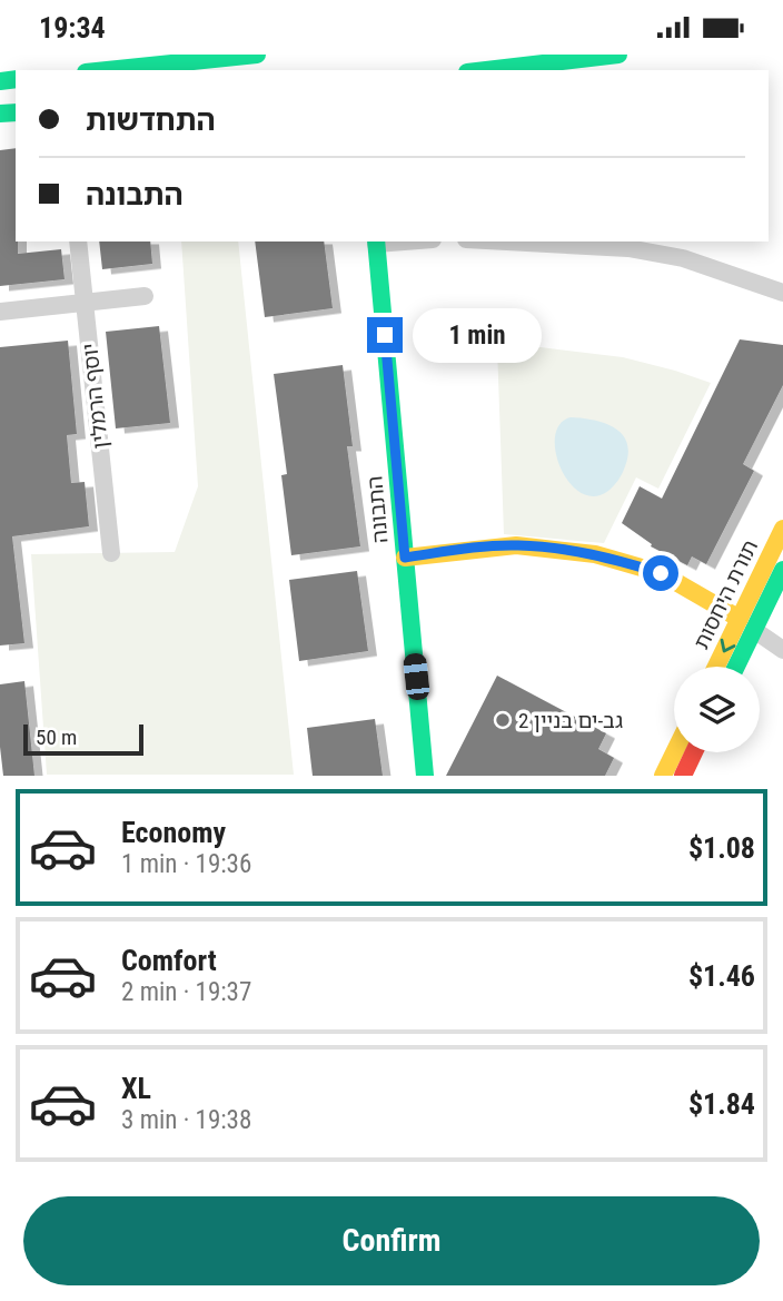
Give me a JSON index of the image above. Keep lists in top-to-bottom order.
{
  "streets": {
    "street": ["יוסף הרמלין", "התבונה", "תורת היחסות"]
  },
  "places": ["גב-ים בניין 2"],
  "scale_bar": "50 m",
  "page": {
    "status": "19:34",
    "banner": ["התחדשות", "התבונה"],
    "bubble": "1 min",
    "scale": "50 m",
    "list": [
      {
        "name": "Economy",
        "note": "1 min · 19:36",
        "value": "$1.08"
      },
      {
        "name": "Comfort",
        "note": "2 min · 19:37",
        "value": "$1.46"
      },
      {
        "name": "XL",
        "note": "3 min · 19:38",
        "value": "$1.84"
      }
    ],
    "buttons": "Confirm"
  }
}
